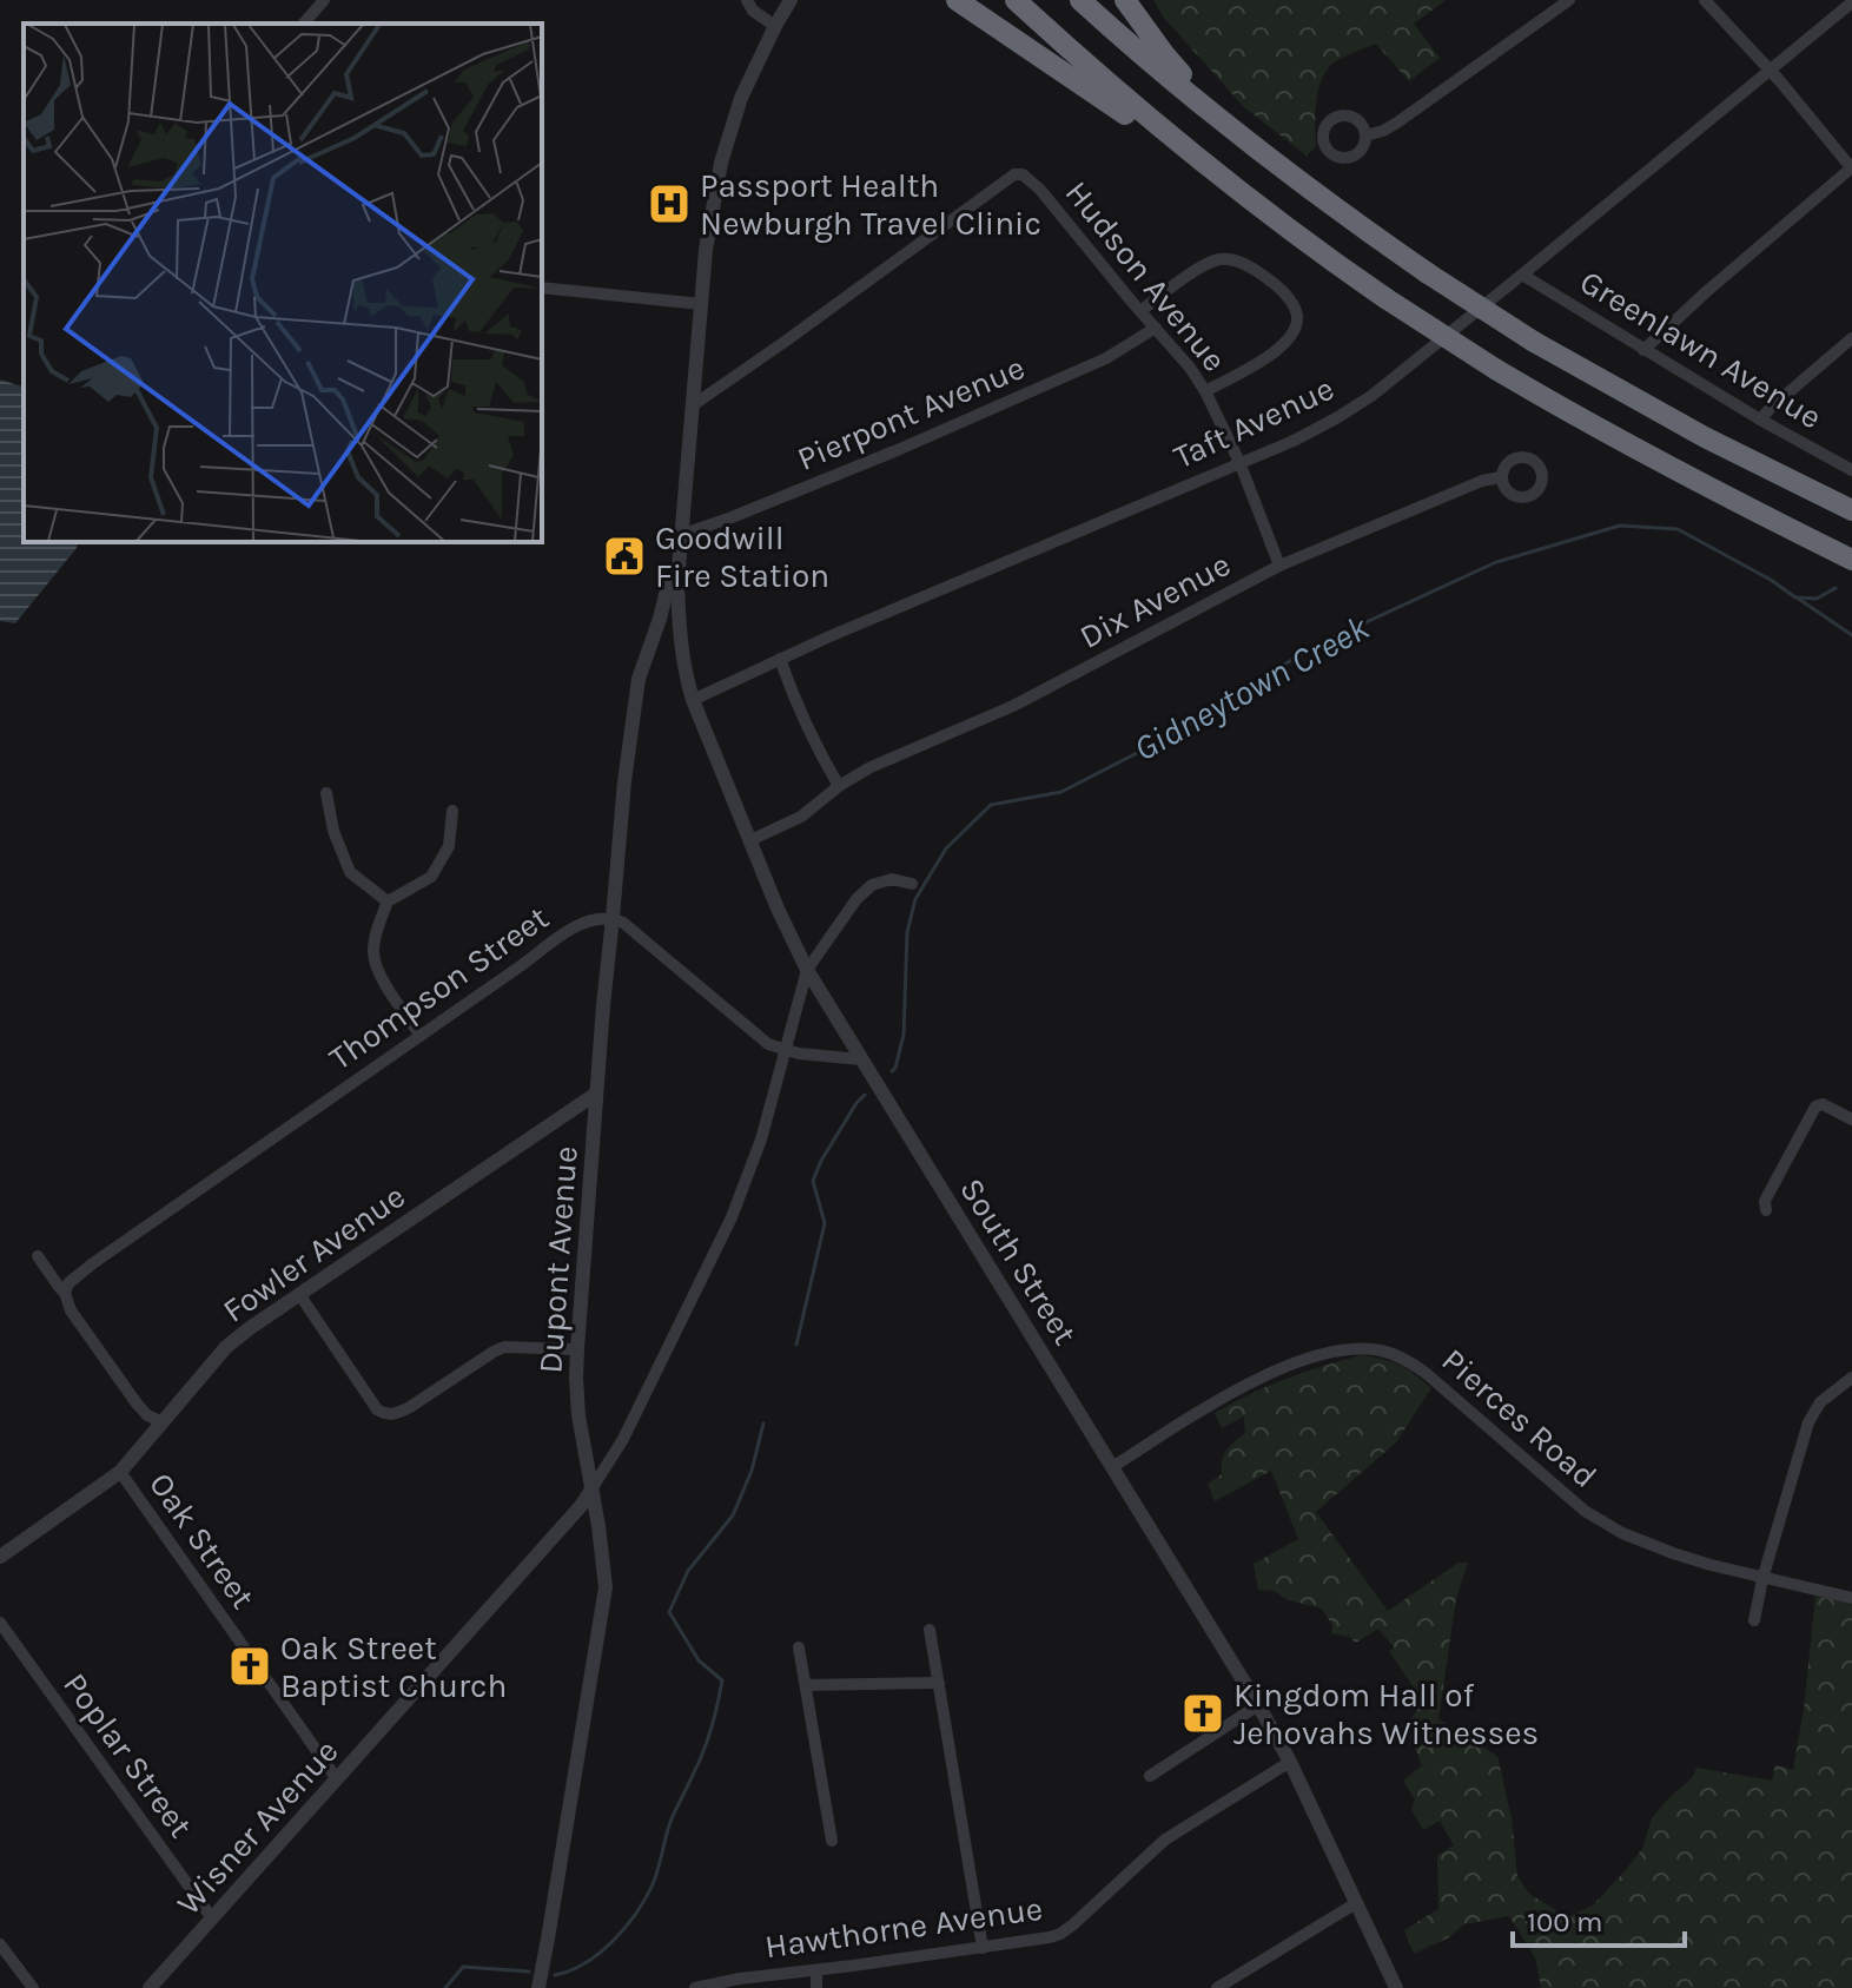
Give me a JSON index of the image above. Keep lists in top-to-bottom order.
{
  "streets": {
    "street": [
      "Hudson Avenue",
      "Greenlawn Avenue",
      "Pierpont Avenue",
      "Taft Avenue",
      "Dix Avenue",
      "Thompson Street",
      "Fowler Avenue",
      "Dupont Avenue",
      "South Street",
      "Pierces Road",
      "Oak Street",
      "Poplar Street",
      "Wisner Avenue",
      "Hawthorne Avenue"
    ]
  },
  "crossings": [
    ["Hudson Avenue", "Pierpont Avenue"],
    ["Hudson Avenue", "Taft Avenue"],
    ["Hudson Avenue", "Dix Avenue"],
    ["Greenlawn Avenue", "Taft Avenue"],
    ["Pierpont Avenue", "Dupont Avenue"],
    ["Pierpont Avenue", "South Street"],
    ["Taft Avenue", "South Street"],
    ["Dix Avenue", "South Street"],
    ["Thompson Street", "Dupont Avenue"],
    ["Fowler Avenue", "Dupont Avenue"],
    ["Fowler Avenue", "Oak Street"],
    ["Dupont Avenue", "South Street"],
    ["Dupont Avenue", "Wisner Avenue"],
    ["South Street", "Pierces Road"],
    ["South Street", "Hawthorne Avenue"],
    ["Oak Street", "Wisner Avenue"],
    ["Poplar Street", "Wisner Avenue"]
  ],
  "water": ["Gidneytown Creek"],
  "places": {
    "hospital": ["Passport Health Newburgh Travel Clinic"],
    "public building": ["Goodwill Fire Station"],
    "church": ["Oak Street Baptist Church", "Kingdom Hall of Jehovahs Witnesses"]
  },
  "scale_bar": "100 m"
}
